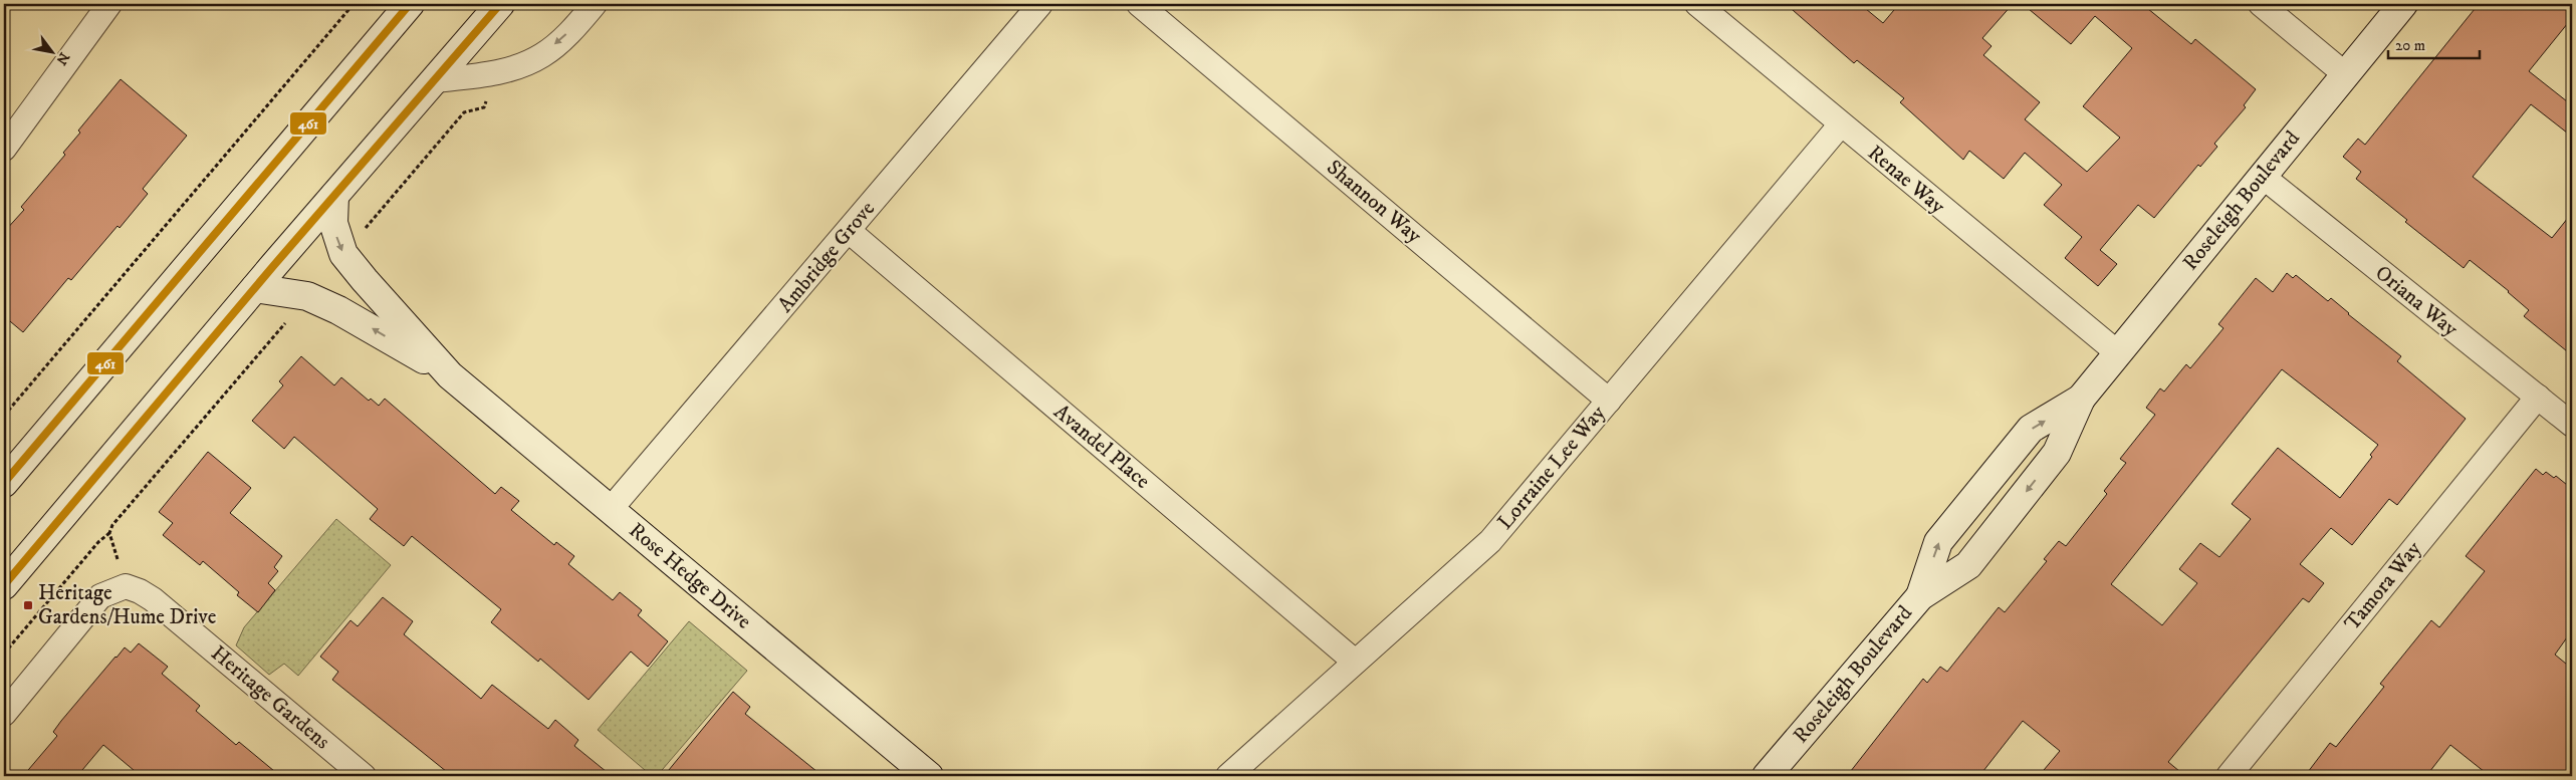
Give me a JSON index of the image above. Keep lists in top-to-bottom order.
{
  "streets": {
    "street": [
      "Renae Way",
      "Roseleigh Boulevard",
      "Shannon Way",
      "Ambridge Grove",
      "Oriana Way",
      "Avandel Place",
      "Lorraine Lee Way",
      "Rose Hedge Drive",
      "Tamora Way",
      "Heritage Gardens"
    ]
  },
  "crossings": [
    ["Renae Way", "Roseleigh Boulevard"],
    ["Renae Way", "Lorraine Lee Way"],
    ["Roseleigh Boulevard", "Oriana Way"],
    ["Shannon Way", "Lorraine Lee Way"],
    ["Ambridge Grove", "Avandel Place"],
    ["Ambridge Grove", "Rose Hedge Drive"],
    ["Oriana Way", "Tamora Way"],
    ["Avandel Place", "Lorraine Lee Way"]
  ],
  "places": {
    "transit": ["Heritage Gardens/Hume Drive"]
  },
  "lines": ["transit line 461"],
  "scale_bar": "20 m",
  "north": "bottom right"
}
